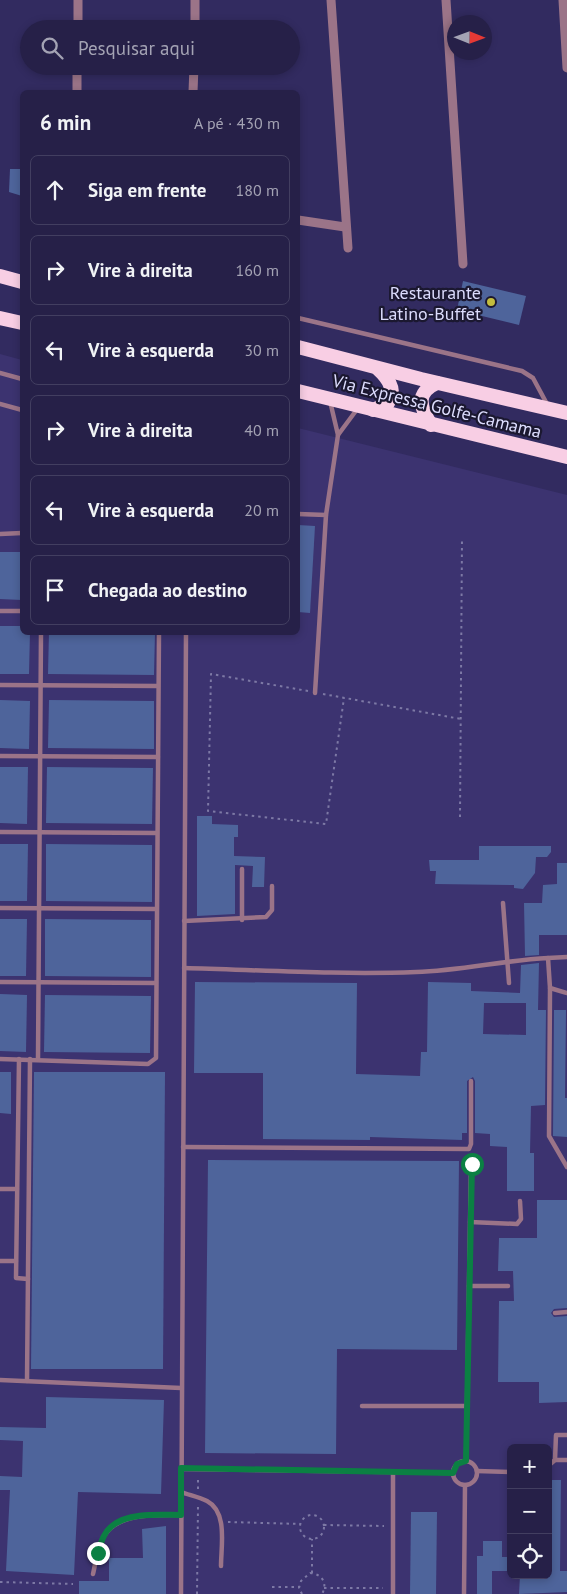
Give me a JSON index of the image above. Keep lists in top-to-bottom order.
{
  "streets": {
    "highway": ["Via Expressa Golfe-Camama"]
  },
  "places": ["Restaurante Latino-Buffet"],
  "north": "right",
  "page": {
    "search": "Pesquisar aqui",
    "heading": ["6 min", "A pé · 430 m"],
    "list": [
      ["Siga em frente", "180 m"],
      ["Vire à direita", "160 m"],
      ["Vire à esquerda", "30 m"],
      ["Vire à direita", "40 m"],
      ["Vire à esquerda", "20 m"],
      "Chegada ao destino"
    ],
    "map_buttons": ["+", "−"]
  }
}
